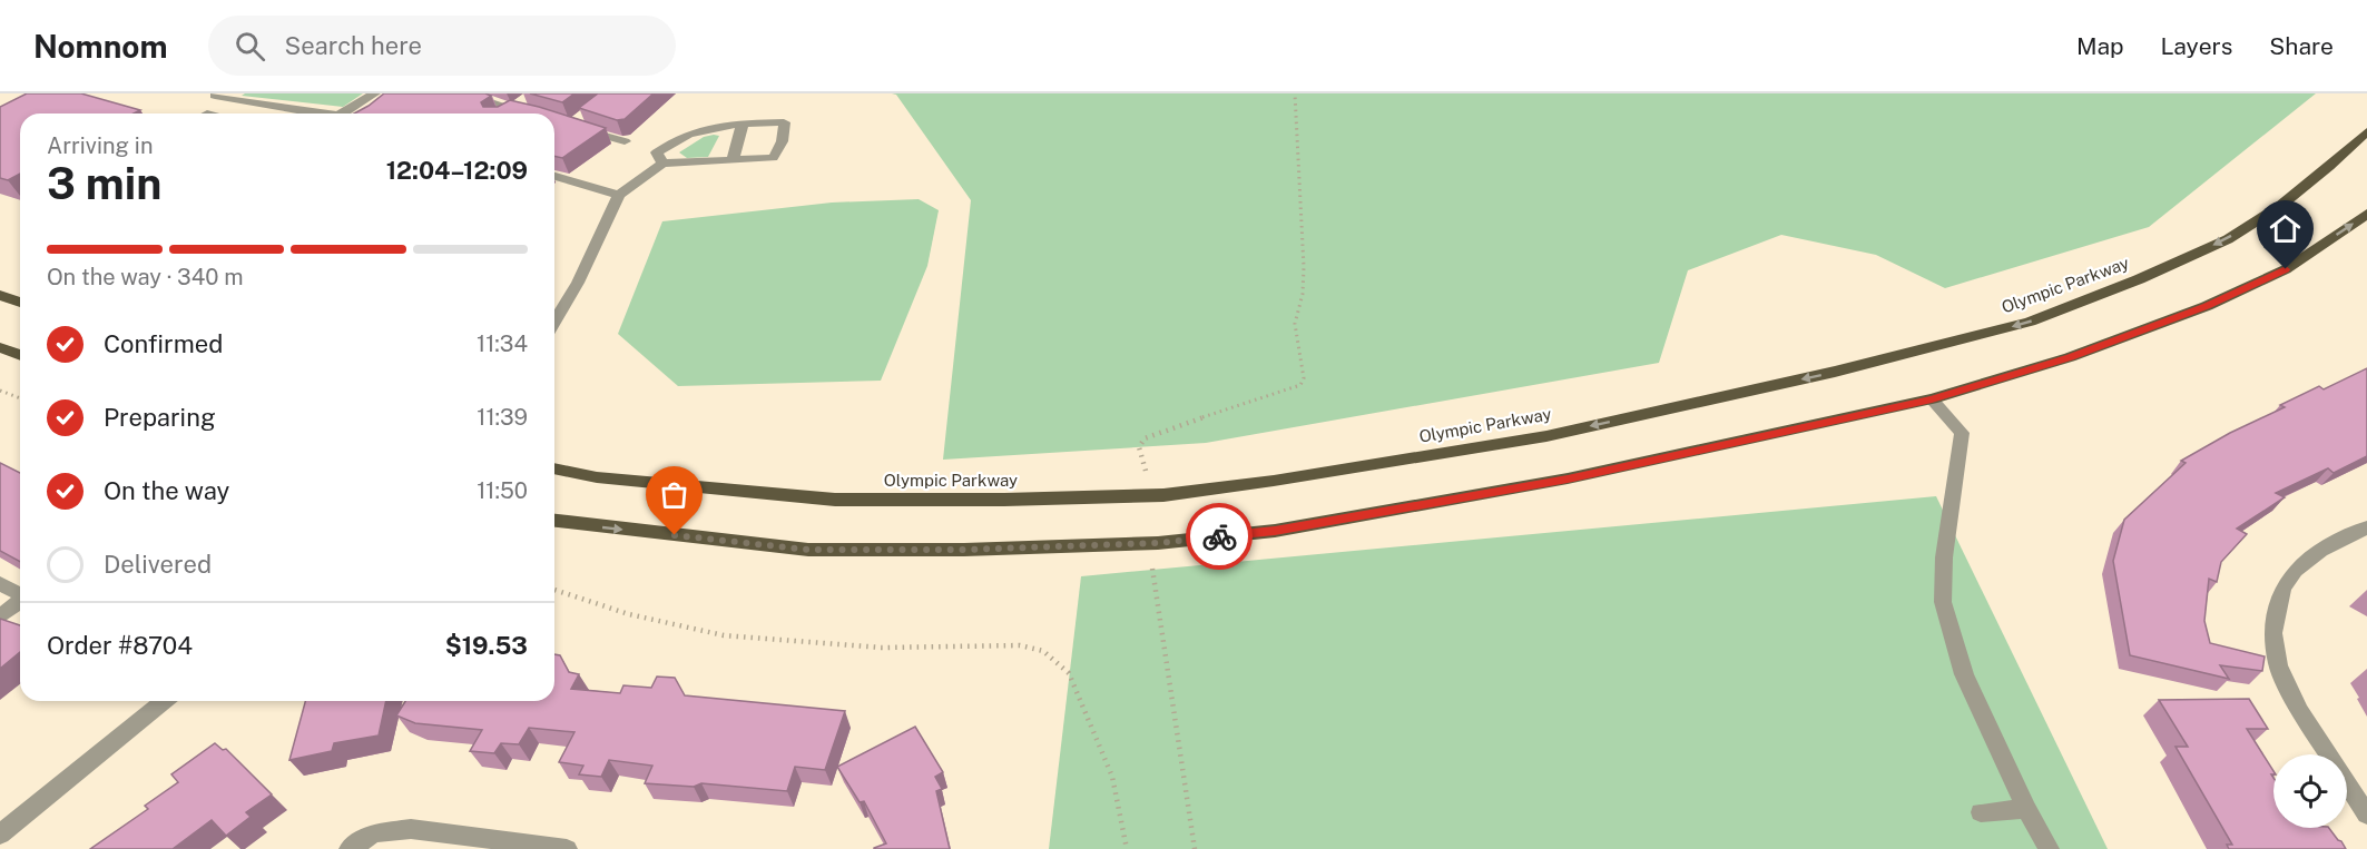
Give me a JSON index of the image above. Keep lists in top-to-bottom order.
{
  "streets": {
    "main road": ["Olympic Parkway"]
  },
  "page": {
    "header": "Nomnom",
    "search": "Search here",
    "nav": ["Map", "Layers", "Share"],
    "heading": ["3 min", "Arriving in", "12:04–12:09"],
    "panel": ["Order #8704", "$19.53"],
    "bar": "On the way · 340 m",
    "list": [
      ["Confirmed", "11:34"],
      ["Preparing", "11:39"],
      ["On the way", "11:50"],
      "Delivered"
    ]
  }
}
